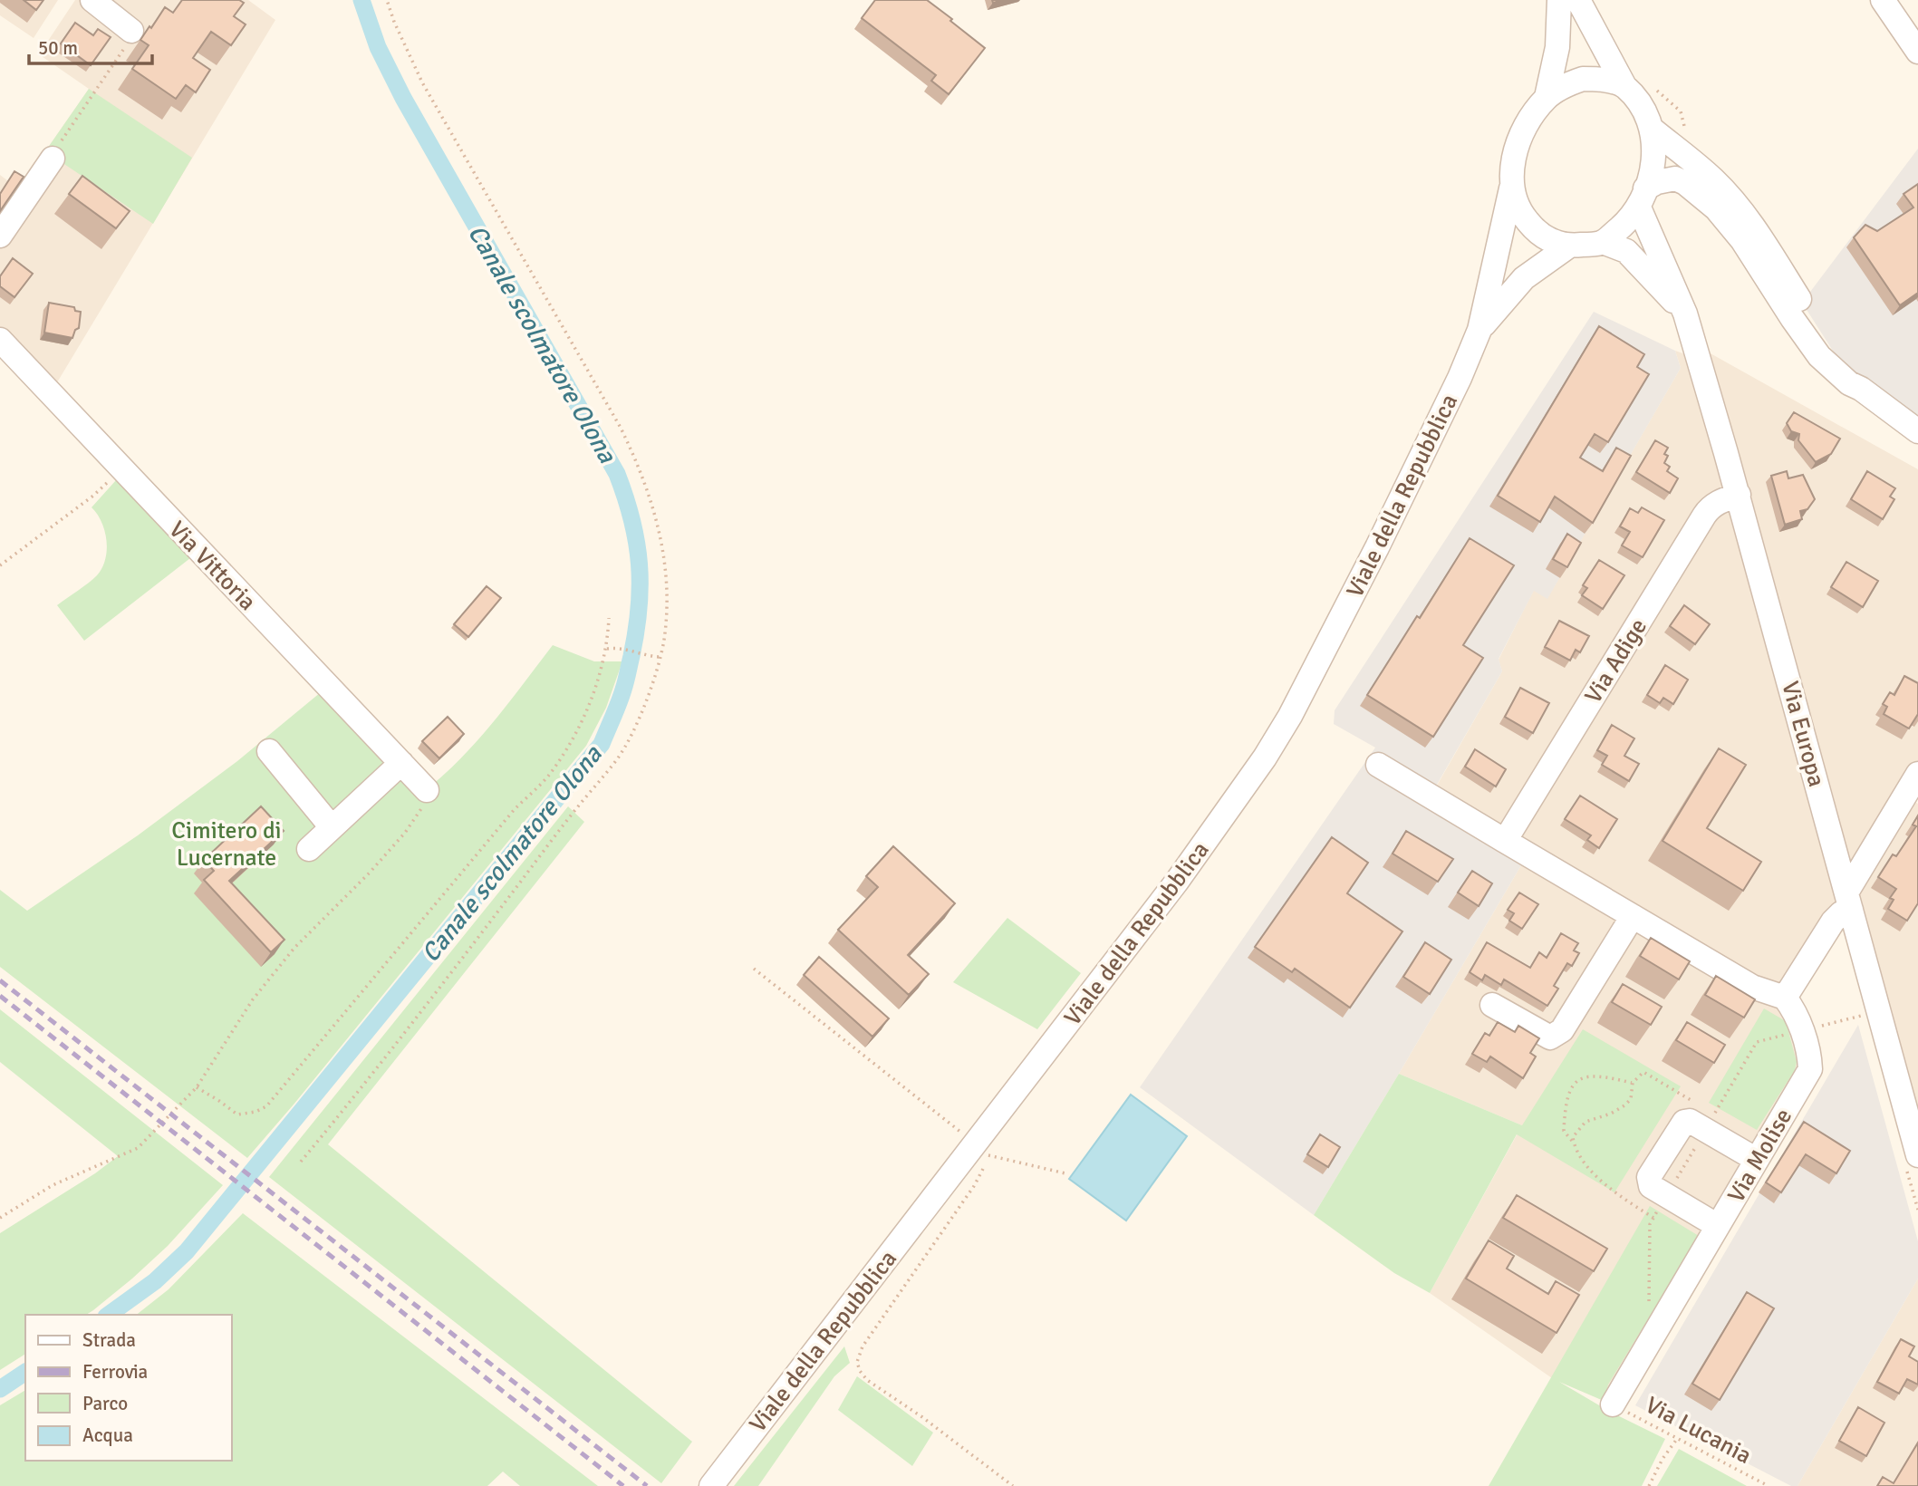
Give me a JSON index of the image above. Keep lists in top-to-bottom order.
{
  "streets": {
    "street": [
      "Viale della Repubblica",
      "Via Vittoria",
      "Via Adige",
      "Via Europa",
      "Via Molise"
    ],
    "path": ["Via Lucania"]
  },
  "crossings": [
    ["Viale della Repubblica", "Via Europa"],
    ["Via Adige", "Via Europa"],
    ["Via Molise", "Via Lucania"]
  ],
  "water": ["Canale scolmatore Olona"],
  "parks": ["Cimitero di Lucernate"],
  "legend": [
    "Strada",
    "Ferrovia",
    "Parco",
    "Acqua"
  ],
  "scale_bar": "50 m"
}
